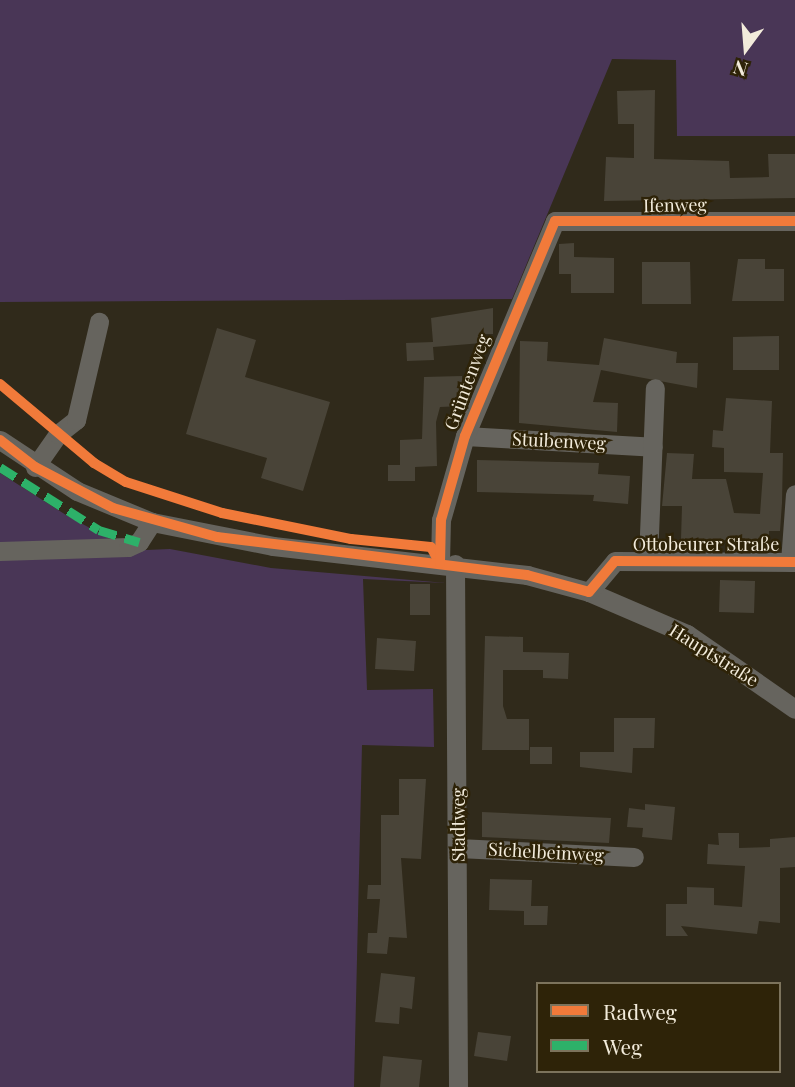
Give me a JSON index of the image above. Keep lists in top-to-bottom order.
{
  "streets": {
    "street": [
      "Ifenweg",
      "Grüntenweg",
      "Stuibenweg",
      "Ottobeurer Straße",
      "Hauptstraße",
      "Stadtweg",
      "Sichelbeinweg"
    ]
  },
  "crossings": [
    ["Ifenweg", "Grüntenweg"],
    ["Grüntenweg", "Stuibenweg"],
    ["Grüntenweg", "Hauptstraße"],
    ["Grüntenweg", "Stadtweg"],
    ["Ottobeurer Straße", "Hauptstraße"],
    ["Hauptstraße", "Stadtweg"],
    ["Stadtweg", "Sichelbeinweg"]
  ],
  "legend": ["Radweg", "Weg"],
  "north": "bottom"
}
